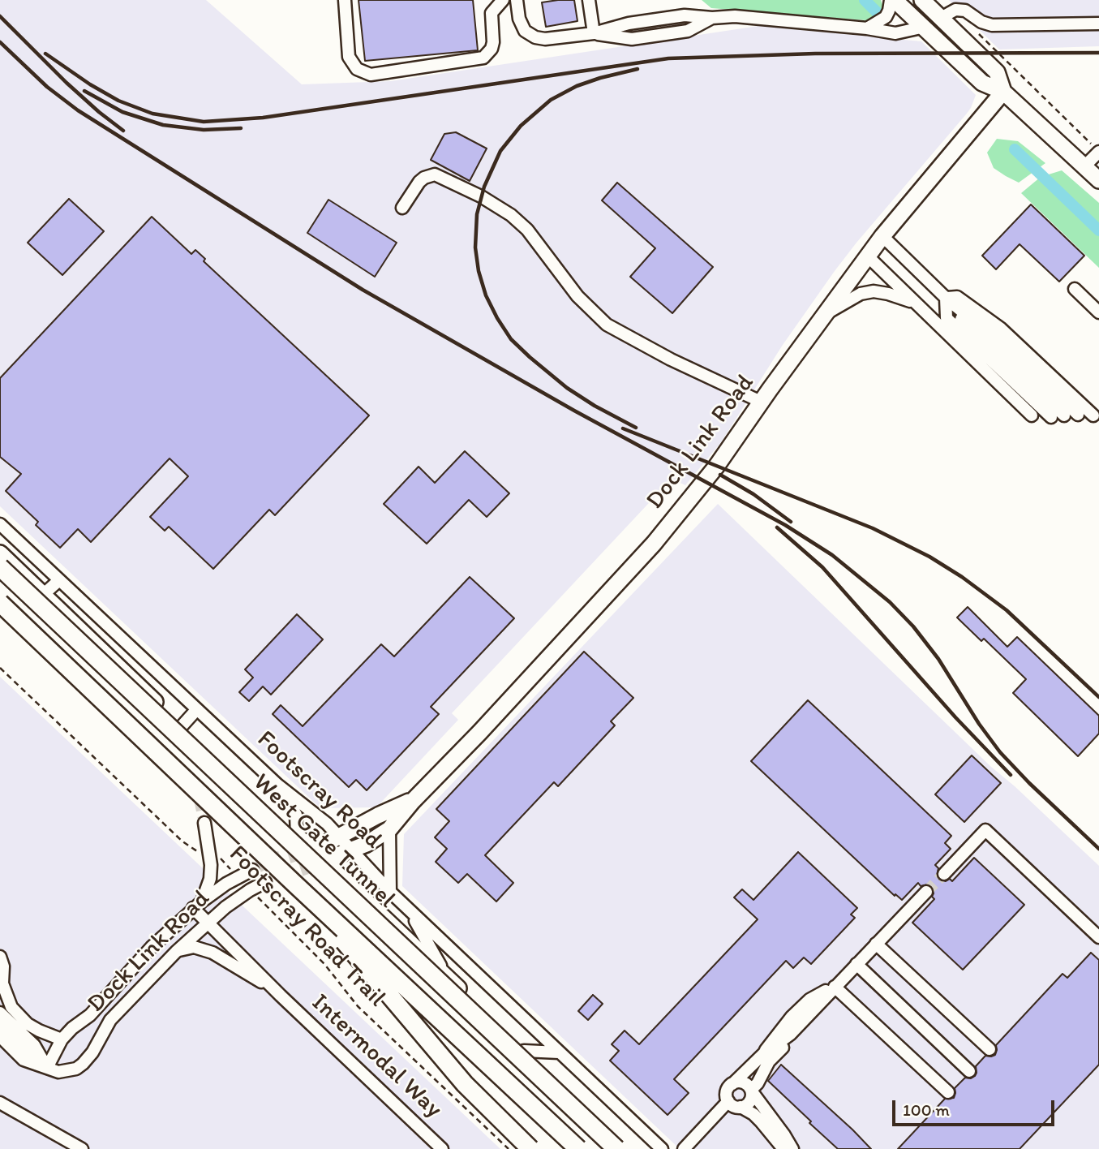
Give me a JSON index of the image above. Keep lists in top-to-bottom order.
{
  "streets": {
    "highway": ["West Gate Tunnel"],
    "main road": ["Dock Link Road", "Footscray Road"],
    "street": ["Intermodal Way"],
    "path": ["Footscray Road Trail"]
  },
  "crossings": [
    ["Dock Link Road", "Footscray Road"],
    ["Dock Link Road", "Footscray Road Trail"],
    ["Dock Link Road", "Intermodal Way"]
  ],
  "scale_bar": "100 m"
}
